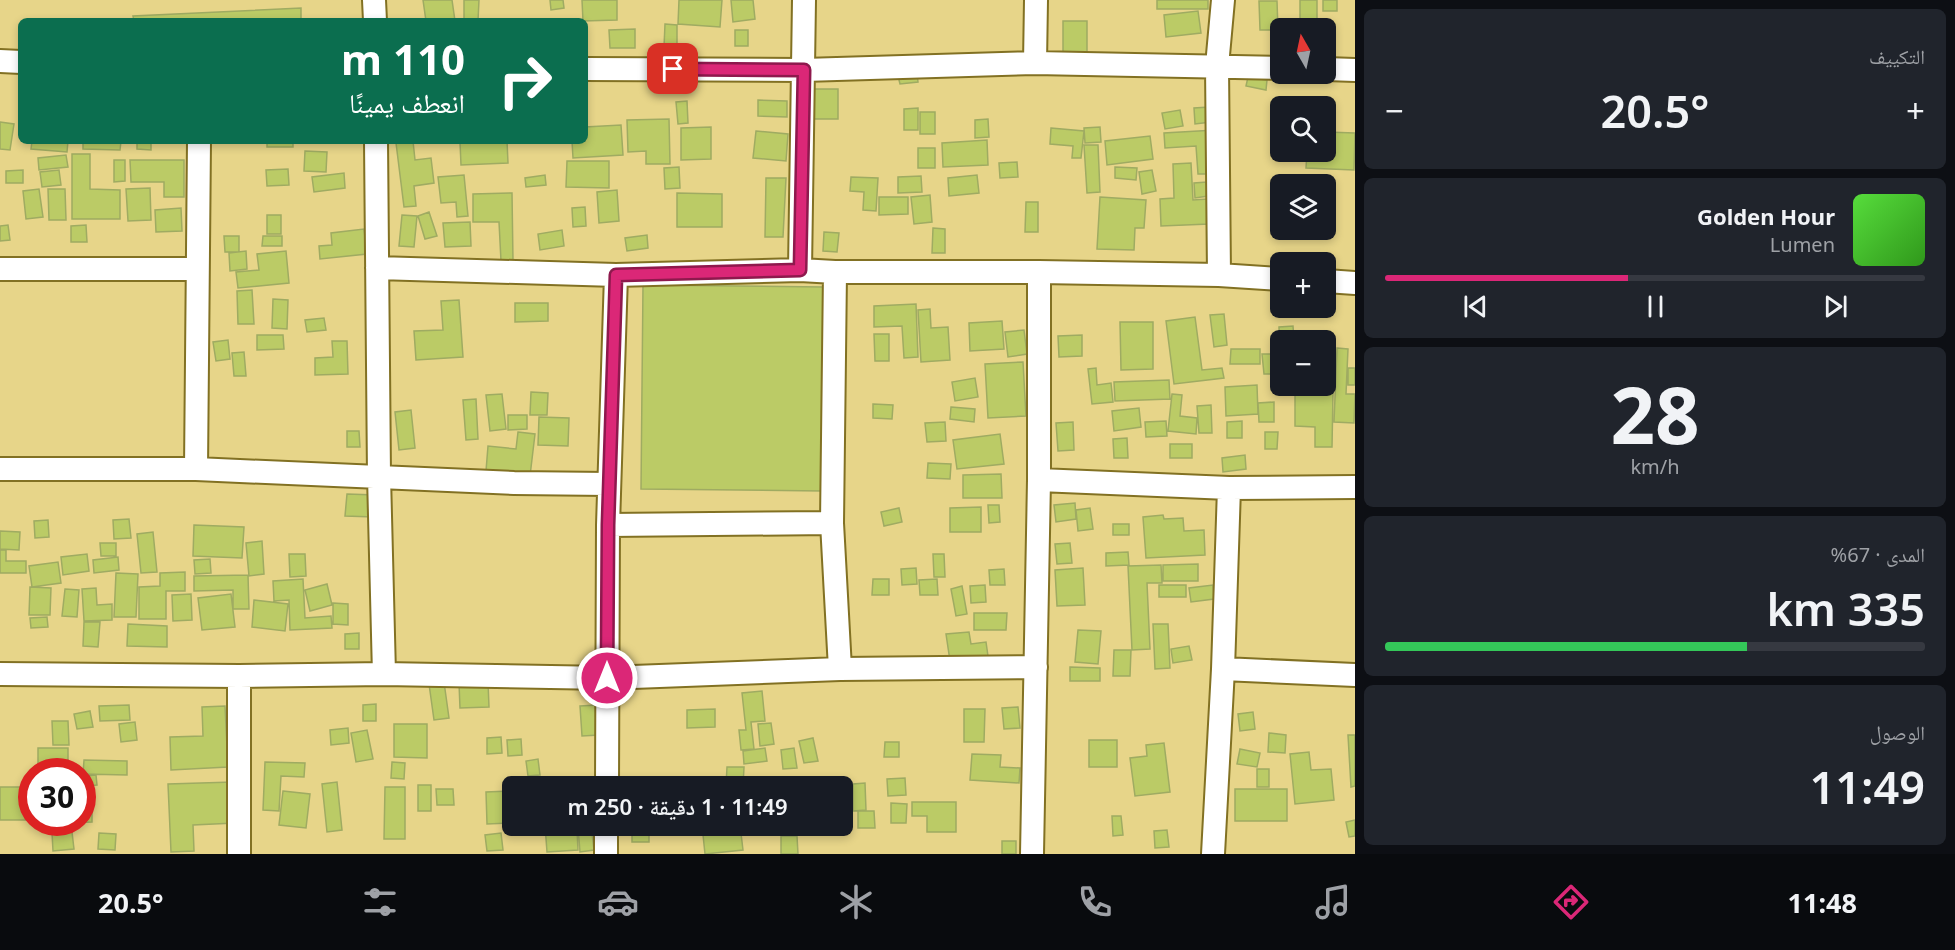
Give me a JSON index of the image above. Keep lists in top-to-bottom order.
{
  "north": "top",
  "page": {
    "tile": [
      "التكييف",
      ["28", "km/h"],
      ["المدى · 67%", "335 km"],
      ["الوصول", "11:49"]
    ],
    "map_buttons": ["+", "−"],
    "turn": ["110 m", "انعطف يمينًا"],
    "heat": ["−", "20.5°", "+"],
    "song": ["Golden Hour", "Lumen"],
    "limit": "30",
    "trip": "11:49 · 1 دقيقة · 250 m",
    "tabs": ["11:48", "20.5°"]
  }
}
